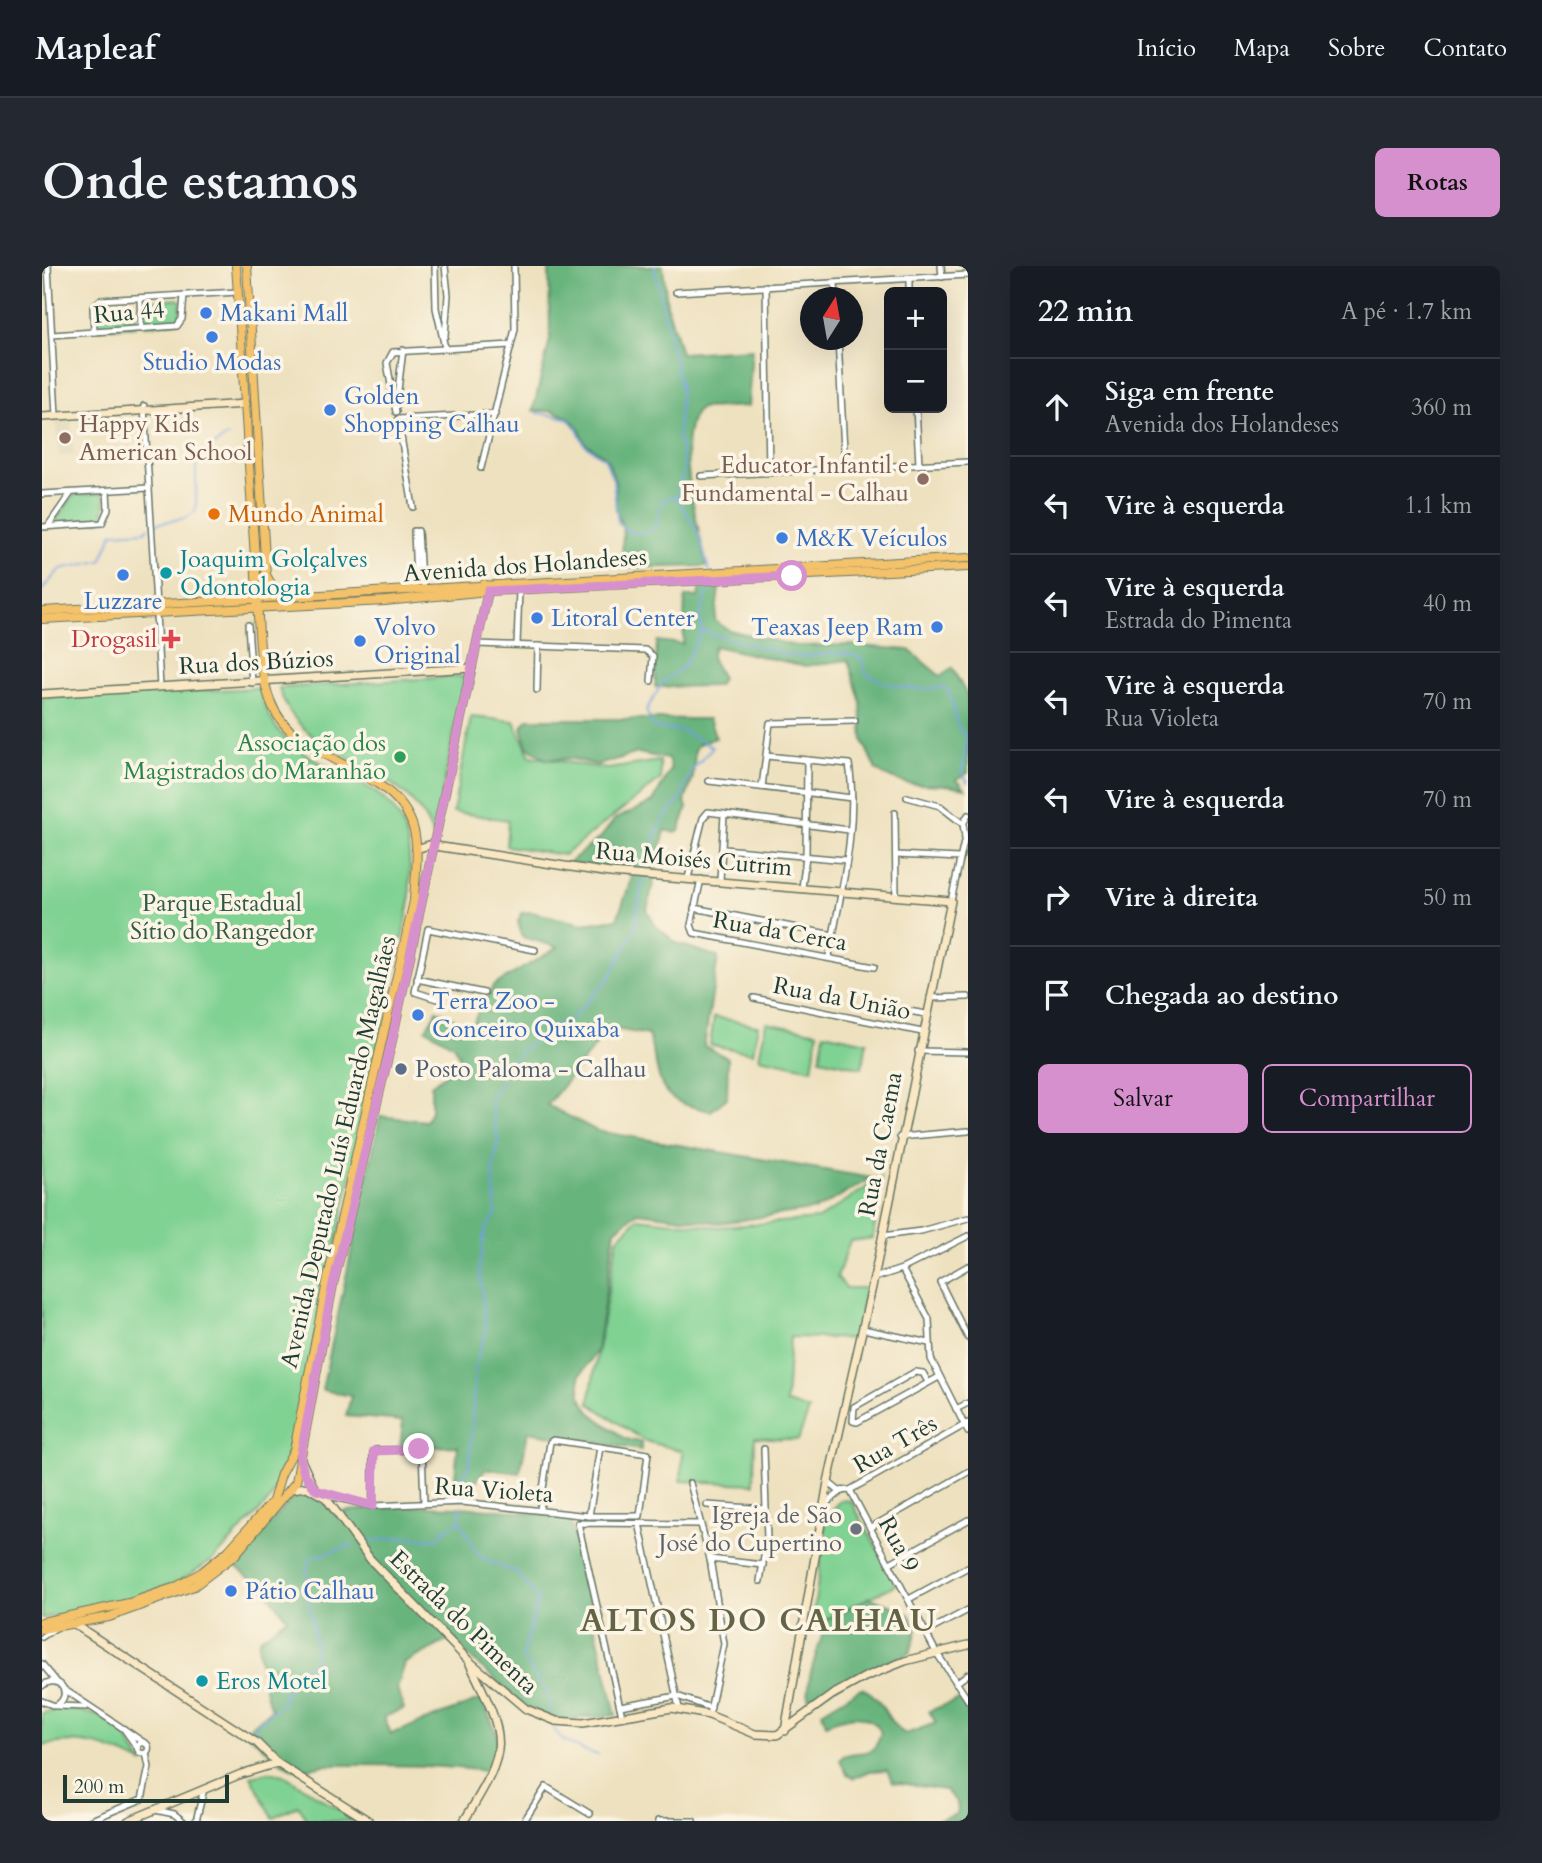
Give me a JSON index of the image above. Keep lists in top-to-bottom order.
{
  "streets": {
    "main road": ["Avenida dos Holandeses", "Avenida Deputado Luís Eduardo Magalhães"],
    "street": [
      "Rua 44",
      "Rua dos Búzios",
      "Rua Moisés Cutrim",
      "Rua da Cerca",
      "Rua da União",
      "Rua da Caema",
      "Rua Três",
      "Rua Violeta",
      "Rua 9",
      "Estrada do Pimenta"
    ]
  },
  "crossings": [
    ["Avenida dos Holandeses", "Avenida Deputado Luís Eduardo Magalhães"],
    ["Rua dos Búzios", "Avenida Deputado Luís Eduardo Magalhães"],
    ["Rua Moisés Cutrim", "Rua da Cerca"],
    ["Rua Moisés Cutrim", "Rua da Caema"],
    ["Rua Moisés Cutrim", "Avenida Deputado Luís Eduardo Magalhães"],
    ["Rua da União", "Rua da Caema"],
    ["Rua da Caema", "Rua Três"],
    ["Rua da Caema", "Estrada do Pimenta"],
    ["Avenida Deputado Luís Eduardo Magalhães", "Estrada do Pimenta"],
    ["Rua Três", "Rua 9"],
    ["Rua Violeta", "Estrada do Pimenta"]
  ],
  "districts": ["ALTOS DO CALHAU"],
  "parks": ["Parque Estadual Sítio do Rangedor"],
  "places": {
    "other": [
      "Makani Mall",
      "Studio Modas",
      "Golden Shopping Calhau",
      "Happy Kids American School",
      "Educator Infantil e Fundamental - Calhau",
      "Mundo Animal",
      "M&K Veículos",
      "Joaquim Golçalves Odontologia",
      "Luzzare",
      "Litoral Center",
      "Teaxas Jeep Ram",
      "Volvo Original",
      "Associação dos Magistrados do Maranhão",
      "Terra Zoo - Conceiro Quixaba",
      "Posto Paloma - Calhau",
      "Igreja de São José do Cupertino",
      "Pátio Calhau",
      "Eros Motel"
    ],
    "health": ["Drogasil"]
  },
  "scale_bar": "200 m",
  "north": "top",
  "page": {
    "header": "Mapleaf",
    "nav": [
      "Início",
      "Mapa",
      "Sobre",
      "Contato"
    ],
    "buttons": [
      "Rotas",
      ["Salvar", "Compartilhar"]
    ],
    "title": "Onde estamos",
    "heading": ["22 min", "A pé · 1.7 km"],
    "map_buttons": ["+", "−"],
    "list": [
      ["Siga em frente", "Avenida dos Holandeses", "360 m"],
      ["Vire à esquerda", "1.1 km"],
      ["Vire à esquerda", "Estrada do Pimenta", "40 m"],
      ["Vire à esquerda", "Rua Violeta", "70 m"],
      ["Vire à esquerda", "70 m"],
      ["Vire à direita", "50 m"],
      "Chegada ao destino"
    ],
    "scale": "200 m"
  }
}
